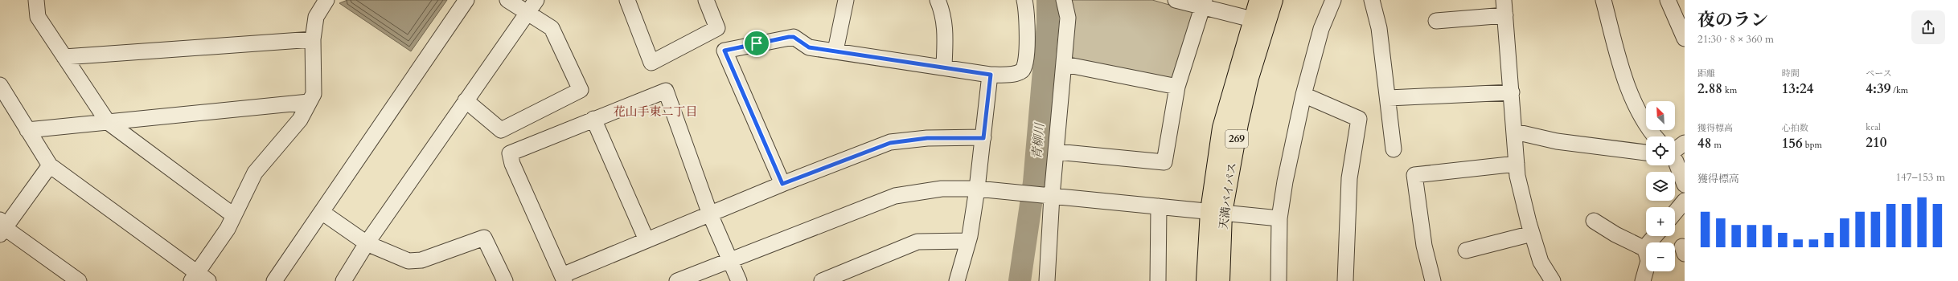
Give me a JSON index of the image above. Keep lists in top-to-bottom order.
{
  "streets": {
    "highway": ["269", "天満バイパス"]
  },
  "districts": ["花山手東二丁目"],
  "water": ["青柳川"],
  "north": "top left",
  "page": {
    "heading": ["夜のラン", "21:30 · 8 × 360 m"],
    "stats": [
      ["距離", "2.88 km"],
      ["時間", "13:24"],
      ["ペース", "4:39 /km"],
      ["獲得標高", "48 m"],
      ["心拍数", "156 bpm"],
      ["kcal", "210"]
    ],
    "map_buttons": ["+", "−"],
    "chart": ["獲得標高", "147–153 m"]
  }
}
